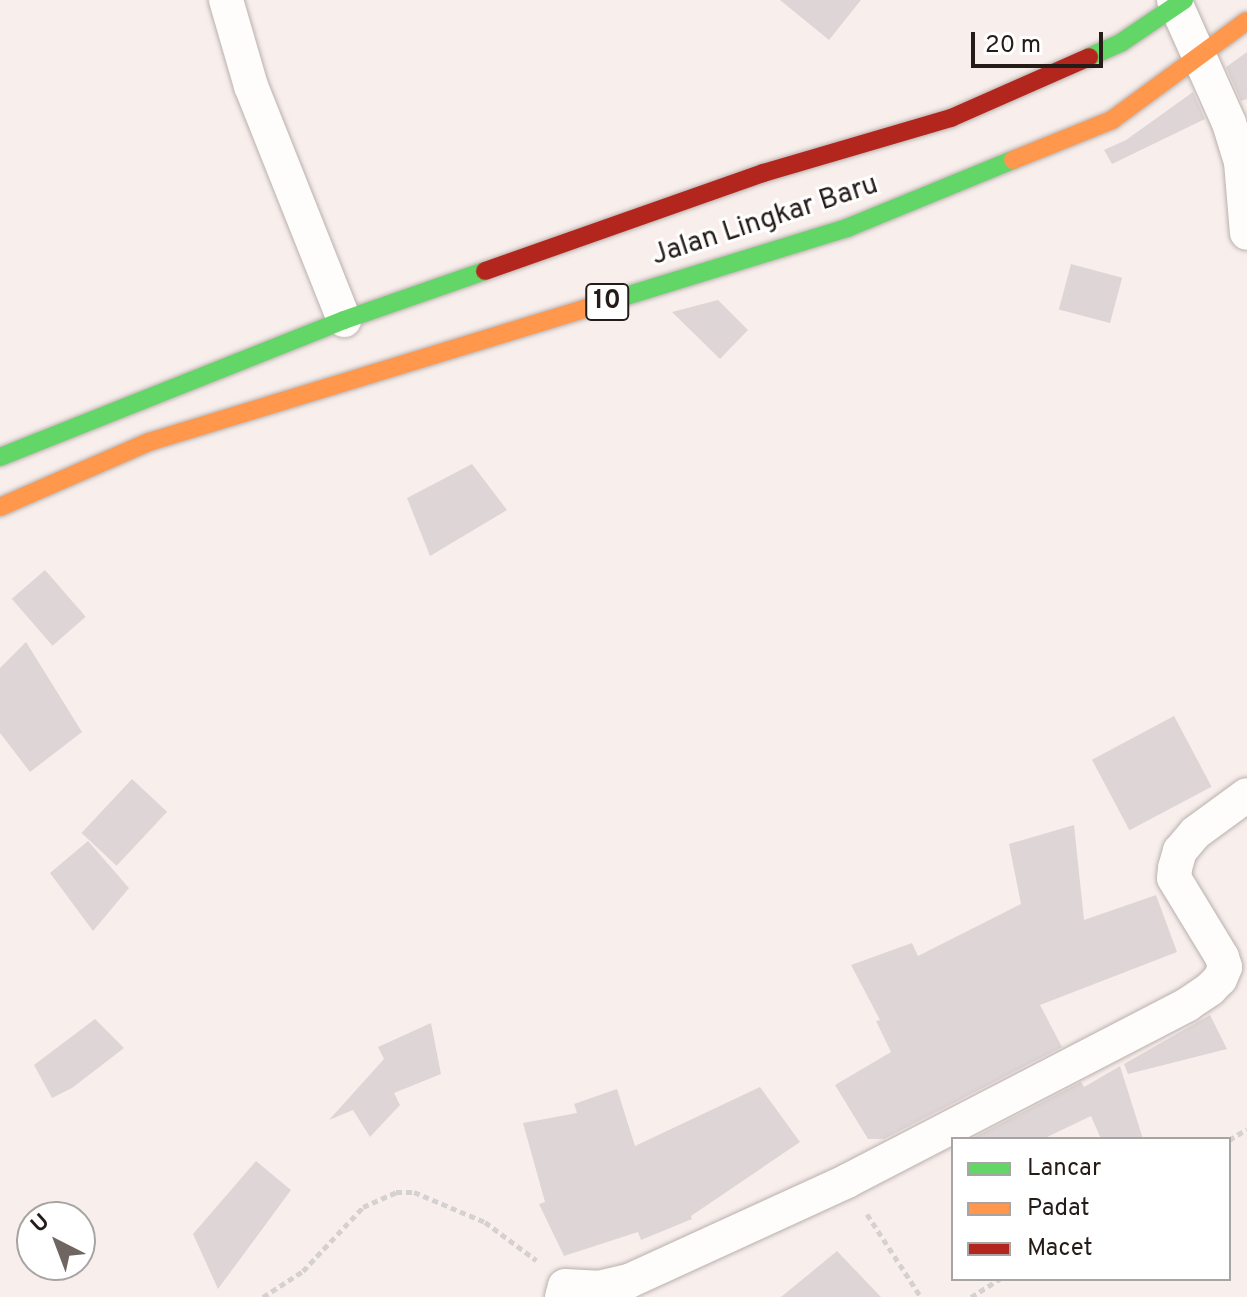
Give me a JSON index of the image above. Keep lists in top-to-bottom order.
{
  "streets": {
    "highway": ["Jalan Lingkar Baru", "10"]
  },
  "legend": ["Lancar", "Padat", "Macet"],
  "scale_bar": "20 m",
  "north": "top left"
}
